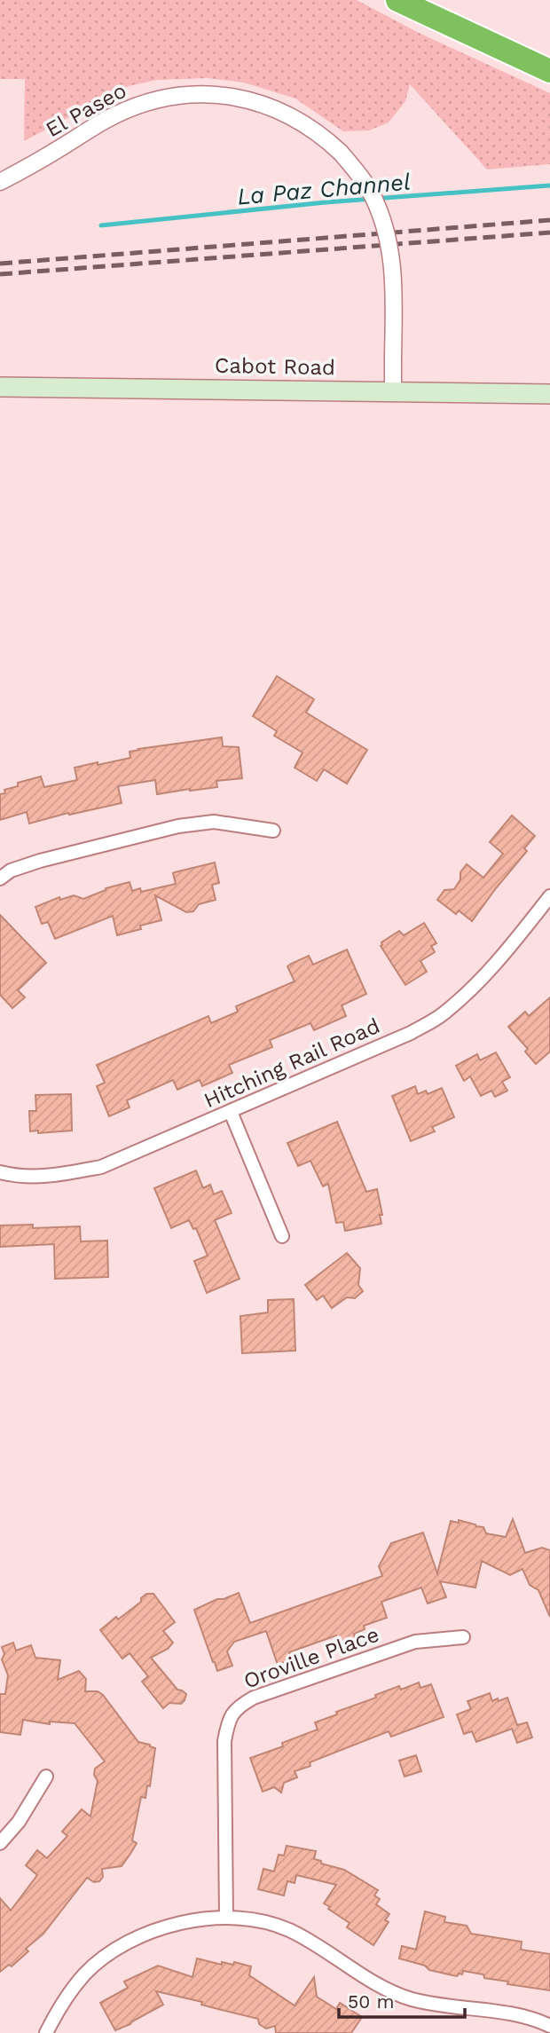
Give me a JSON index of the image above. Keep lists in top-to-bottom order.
{
  "streets": {
    "main road": ["Cabot Road"],
    "street": ["El Paseo", "Hitching Rail Road", "Oroville Place"]
  },
  "crossings": [
    ["El Paseo", "Cabot Road"]
  ],
  "water": ["La Paz Channel"],
  "scale_bar": "50 m"
}
